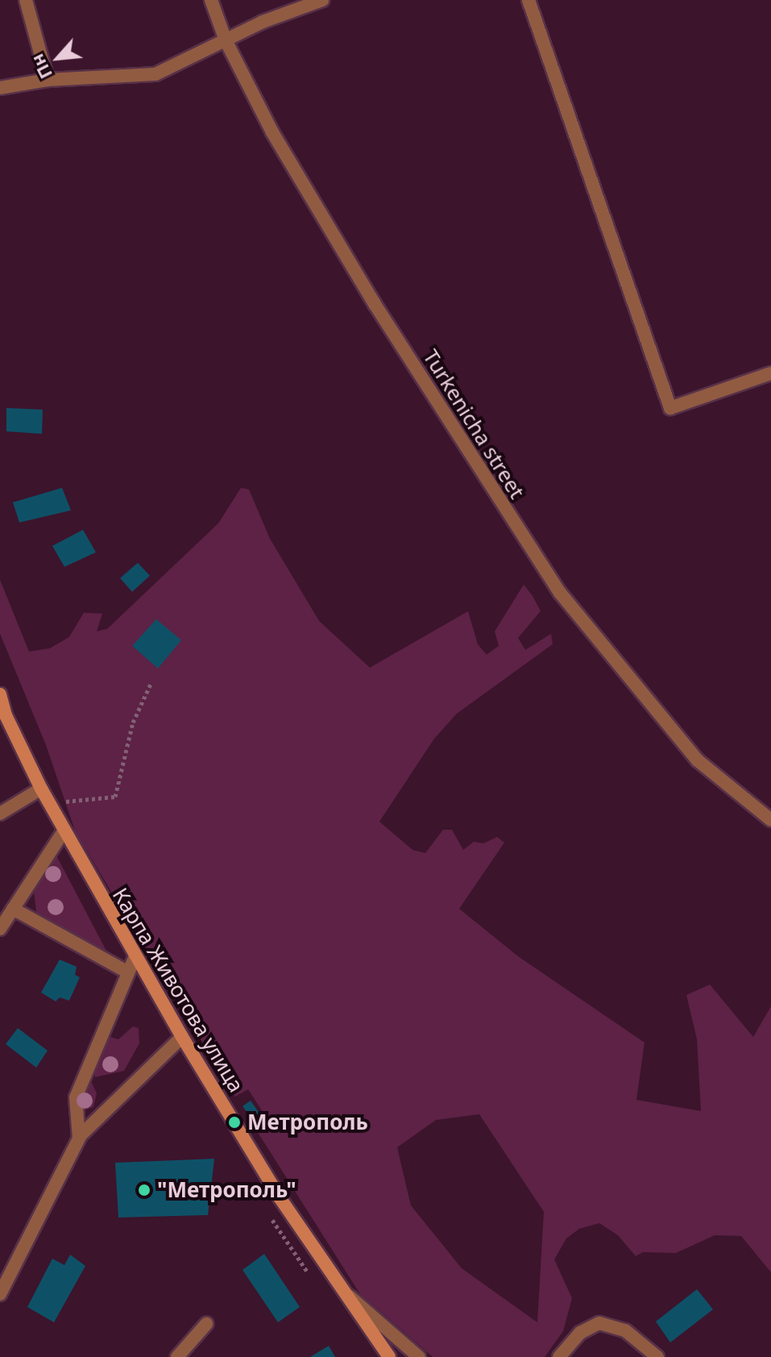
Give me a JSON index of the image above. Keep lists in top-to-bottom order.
{
  "streets": {
    "main road": ["Карпа Животова улица"],
    "street": ["Turkenicha street"]
  },
  "places": ["Метрополь", "\"Метрополь\""],
  "north": "bottom left"
}
